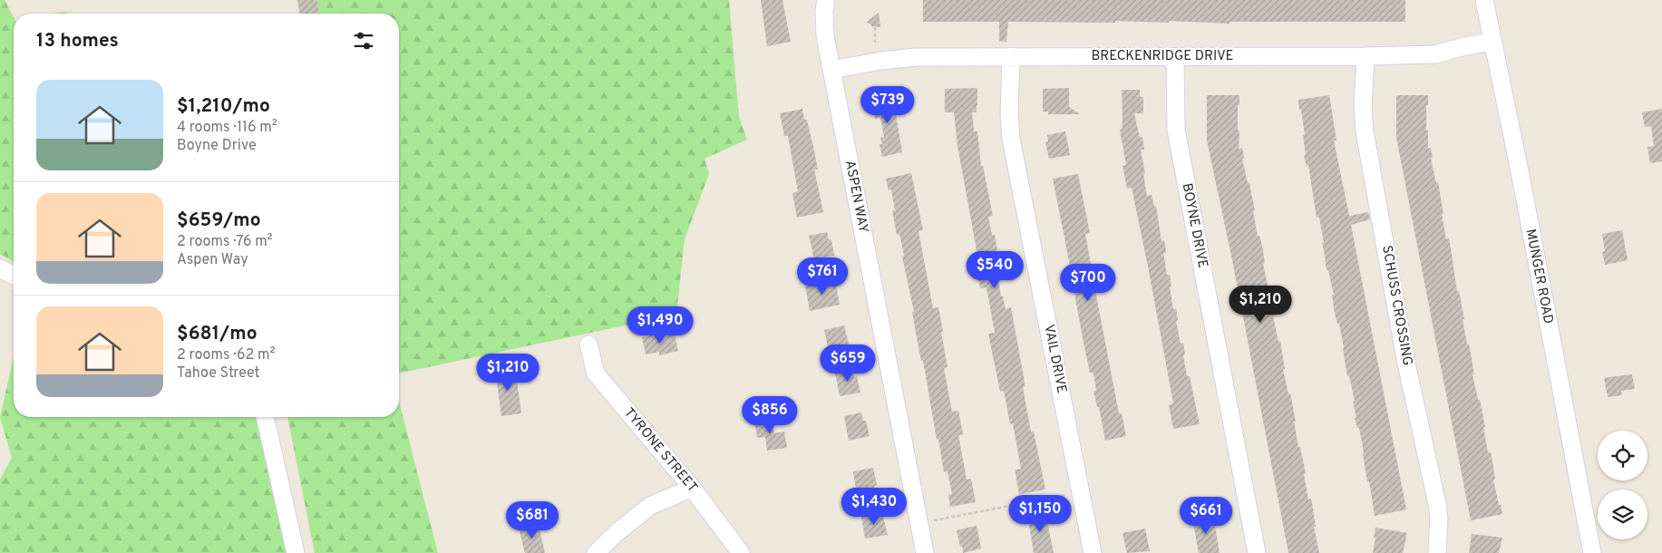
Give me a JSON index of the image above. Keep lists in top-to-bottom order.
{
  "streets": {
    "street": [
      "BRECKENRIDGE DRIVE",
      "ASPEN WAY",
      "BOYNE DRIVE",
      "MUNGER ROAD",
      "SCHUSS CROSSING",
      "VAIL DRIVE",
      "TYRONE STREET"
    ]
  },
  "crossings": [
    ["BRECKENRIDGE DRIVE", "ASPEN WAY"],
    ["BRECKENRIDGE DRIVE", "BOYNE DRIVE"],
    ["BRECKENRIDGE DRIVE", "MUNGER ROAD"],
    ["BRECKENRIDGE DRIVE", "SCHUSS CROSSING"],
    ["BRECKENRIDGE DRIVE", "VAIL DRIVE"]
  ],
  "page": {
    "heading": "13 homes",
    "list": [
      {
        "name": "$1,210/mo",
        "note": "4 rooms · 116 m² · Boyne Drive"
      },
      {
        "name": "$659/mo",
        "note": "2 rooms · 76 m² · Aspen Way"
      },
      {
        "name": "$681/mo",
        "note": "2 rooms · 62 m² · Tahoe Street"
      }
    ],
    "price": [
      "$739",
      "$540",
      "$761",
      "$700",
      "$1,210",
      "$1,490",
      "$659",
      "$1,210",
      "$856",
      "$1,430",
      "$1,150",
      "$661",
      "$681"
    ]
  }
}
